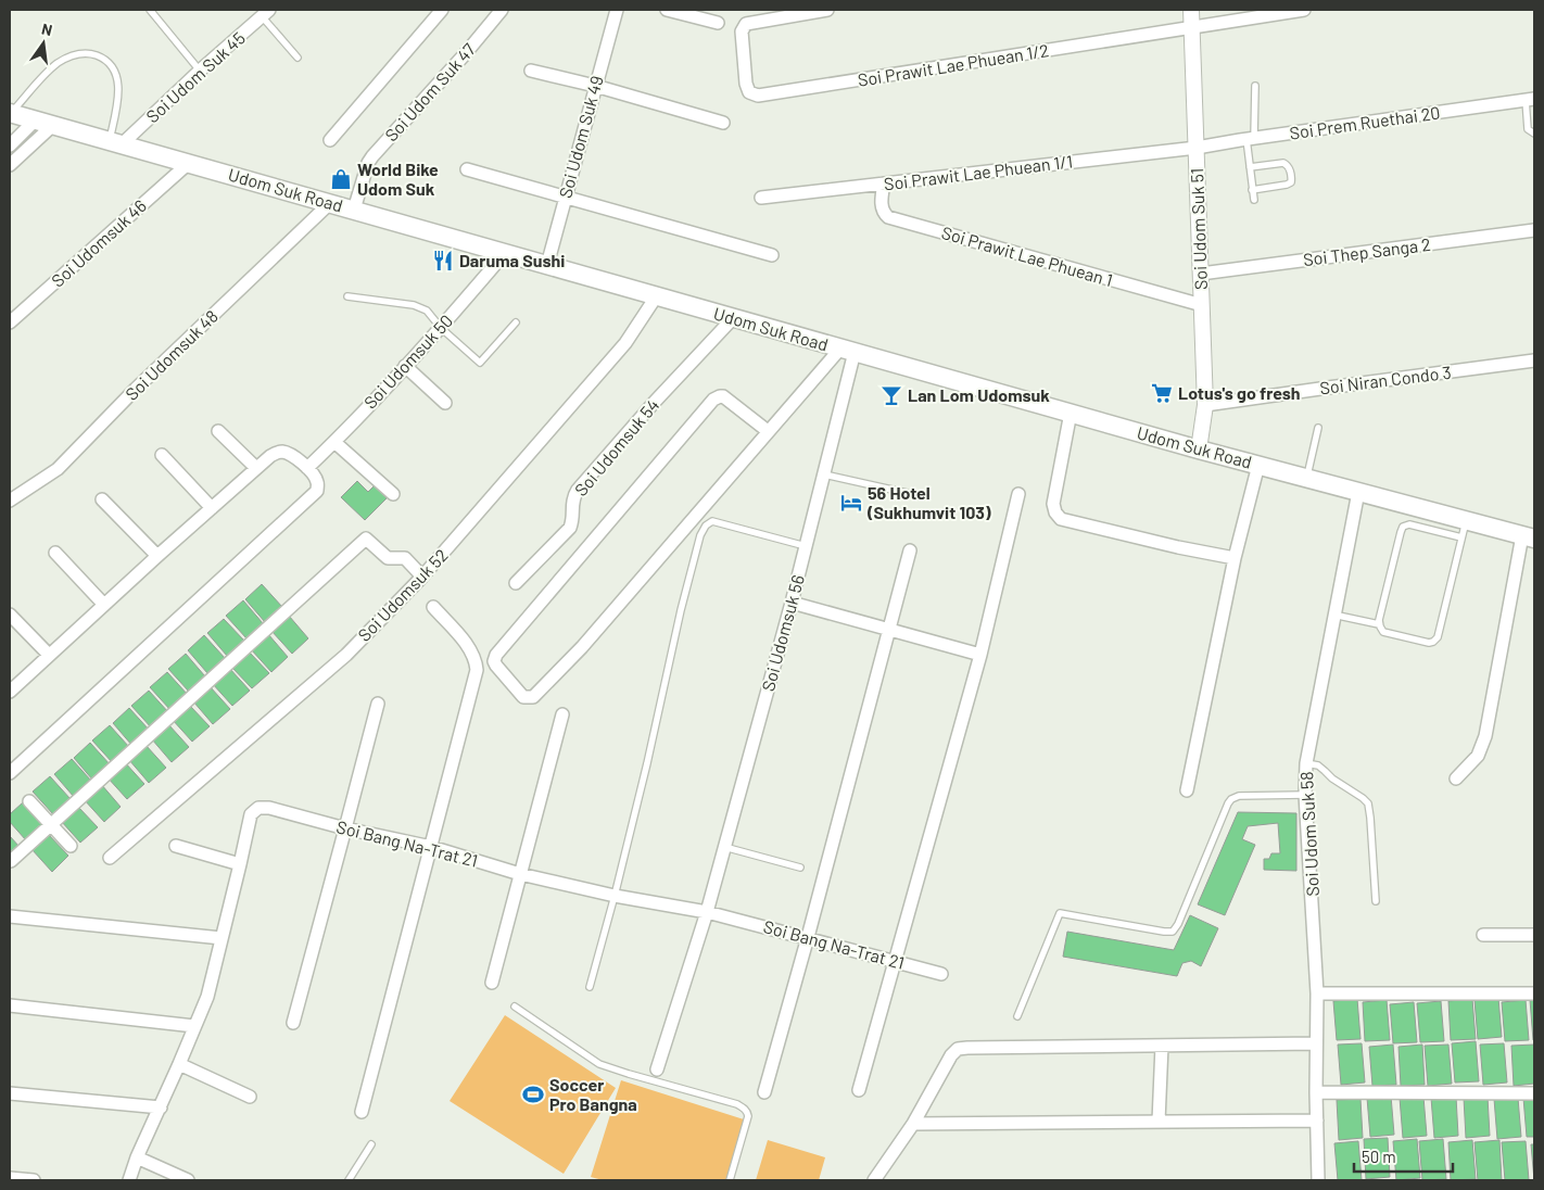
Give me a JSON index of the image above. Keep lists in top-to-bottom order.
{
  "streets": {
    "main road": ["Udom Suk Road"],
    "street": [
      "Soi Prawit Lae Phuean 1/2",
      "Soi Udom Suk 45",
      "Soi Udom Suk 47",
      "Soi Prem Ruethai 20",
      "Soi Udom Suk 49",
      "Soi Prawit Lae Phuean 1/1",
      "Soi Udom Suk 51",
      "Soi Udomsuk 46",
      "Soi Thep Sanga 2",
      "Soi Prawit Lae Phuean 1",
      "Soi Udomsuk 48",
      "Soi Udomsuk 50",
      "Soi Niran Condo 3",
      "Soi Udomsuk 54",
      "Soi Udomsuk 52",
      "Soi Udomsuk 56",
      "Soi Udom Suk 58",
      "Soi Bang Na-Trat 21"
    ]
  },
  "crossings": [
    ["Soi Prawit Lae Phuean 1/2", "Soi Udom Suk 51"],
    ["Soi Udom Suk 45", "Udom Suk Road"],
    ["Soi Udom Suk 47", "Udom Suk Road"],
    ["Soi Prem Ruethai 20", "Soi Prawit Lae Phuean 1/1"],
    ["Soi Prem Ruethai 20", "Soi Udom Suk 51"],
    ["Soi Udom Suk 49", "Udom Suk Road"],
    ["Soi Prawit Lae Phuean 1/1", "Soi Udom Suk 51"],
    ["Soi Prawit Lae Phuean 1/1", "Soi Prawit Lae Phuean 1"],
    ["Udom Suk Road", "Soi Udom Suk 51"],
    ["Udom Suk Road", "Soi Udomsuk 46"],
    ["Udom Suk Road", "Soi Udomsuk 48"],
    ["Udom Suk Road", "Soi Udomsuk 50"],
    ["Udom Suk Road", "Soi Udomsuk 54"],
    ["Udom Suk Road", "Soi Udomsuk 52"],
    ["Udom Suk Road", "Soi Udomsuk 56"],
    ["Udom Suk Road", "Soi Udom Suk 58"],
    ["Soi Udom Suk 51", "Soi Thep Sanga 2"],
    ["Soi Udom Suk 51", "Soi Prawit Lae Phuean 1"],
    ["Soi Udom Suk 51", "Soi Niran Condo 3"],
    ["Soi Udomsuk 56", "Soi Bang Na-Trat 21"]
  ],
  "places": {
    "shop": ["World Bike Udom Suk"],
    "restaurant": ["Daruma Sushi"],
    "supermarket": ["Lotus's go fresh"],
    "bar": ["Lan Lom Udomsuk"],
    "hotel": ["56 Hotel (Sukhumvit 103)"],
    "sports": ["Soccer Pro Bangna"]
  },
  "scale_bar": "50 m",
  "north": "top"
}
